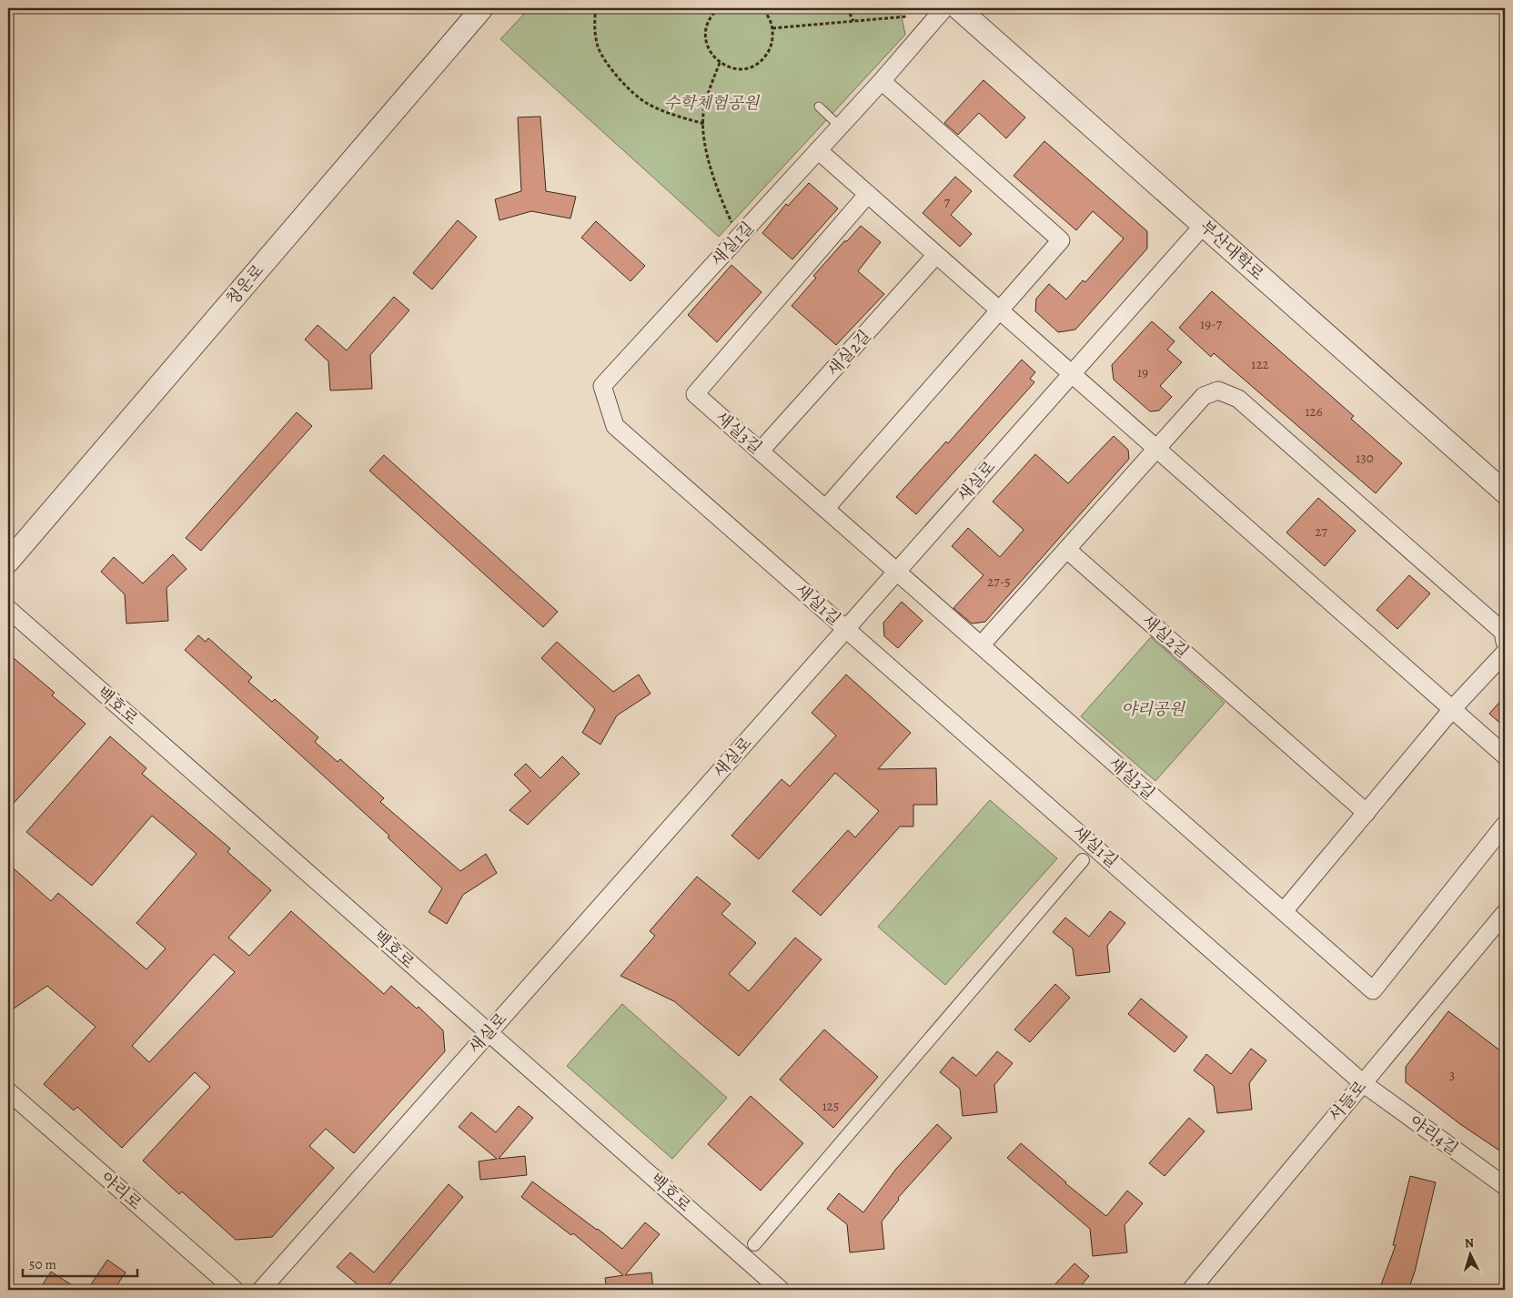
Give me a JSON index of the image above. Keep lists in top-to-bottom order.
{
  "streets": {
    "street": [
      "새실1길",
      "부산대학로",
      "청운로",
      "새실2길",
      "새실3길",
      "새실로",
      "백호로",
      "서들로",
      "야리4길",
      "야리로"
    ]
  },
  "crossings": [
    ["새실1길", "새실로"],
    ["새실1길", "서들로"],
    ["새실1길", "야리4길"],
    ["부산대학로", "새실로"],
    ["새실2길", "새실3길"],
    ["새실3길", "새실로"],
    ["새실로", "백호로"],
    ["서들로", "야리4길"]
  ],
  "parks": ["수학체험공원", "야리공원"],
  "house_numbers": [
    "7",
    "19-7",
    "122",
    "19",
    "126",
    "130",
    "27",
    "27-5",
    "3",
    "125"
  ],
  "scale_bar": "50 m",
  "north": "top"
}
